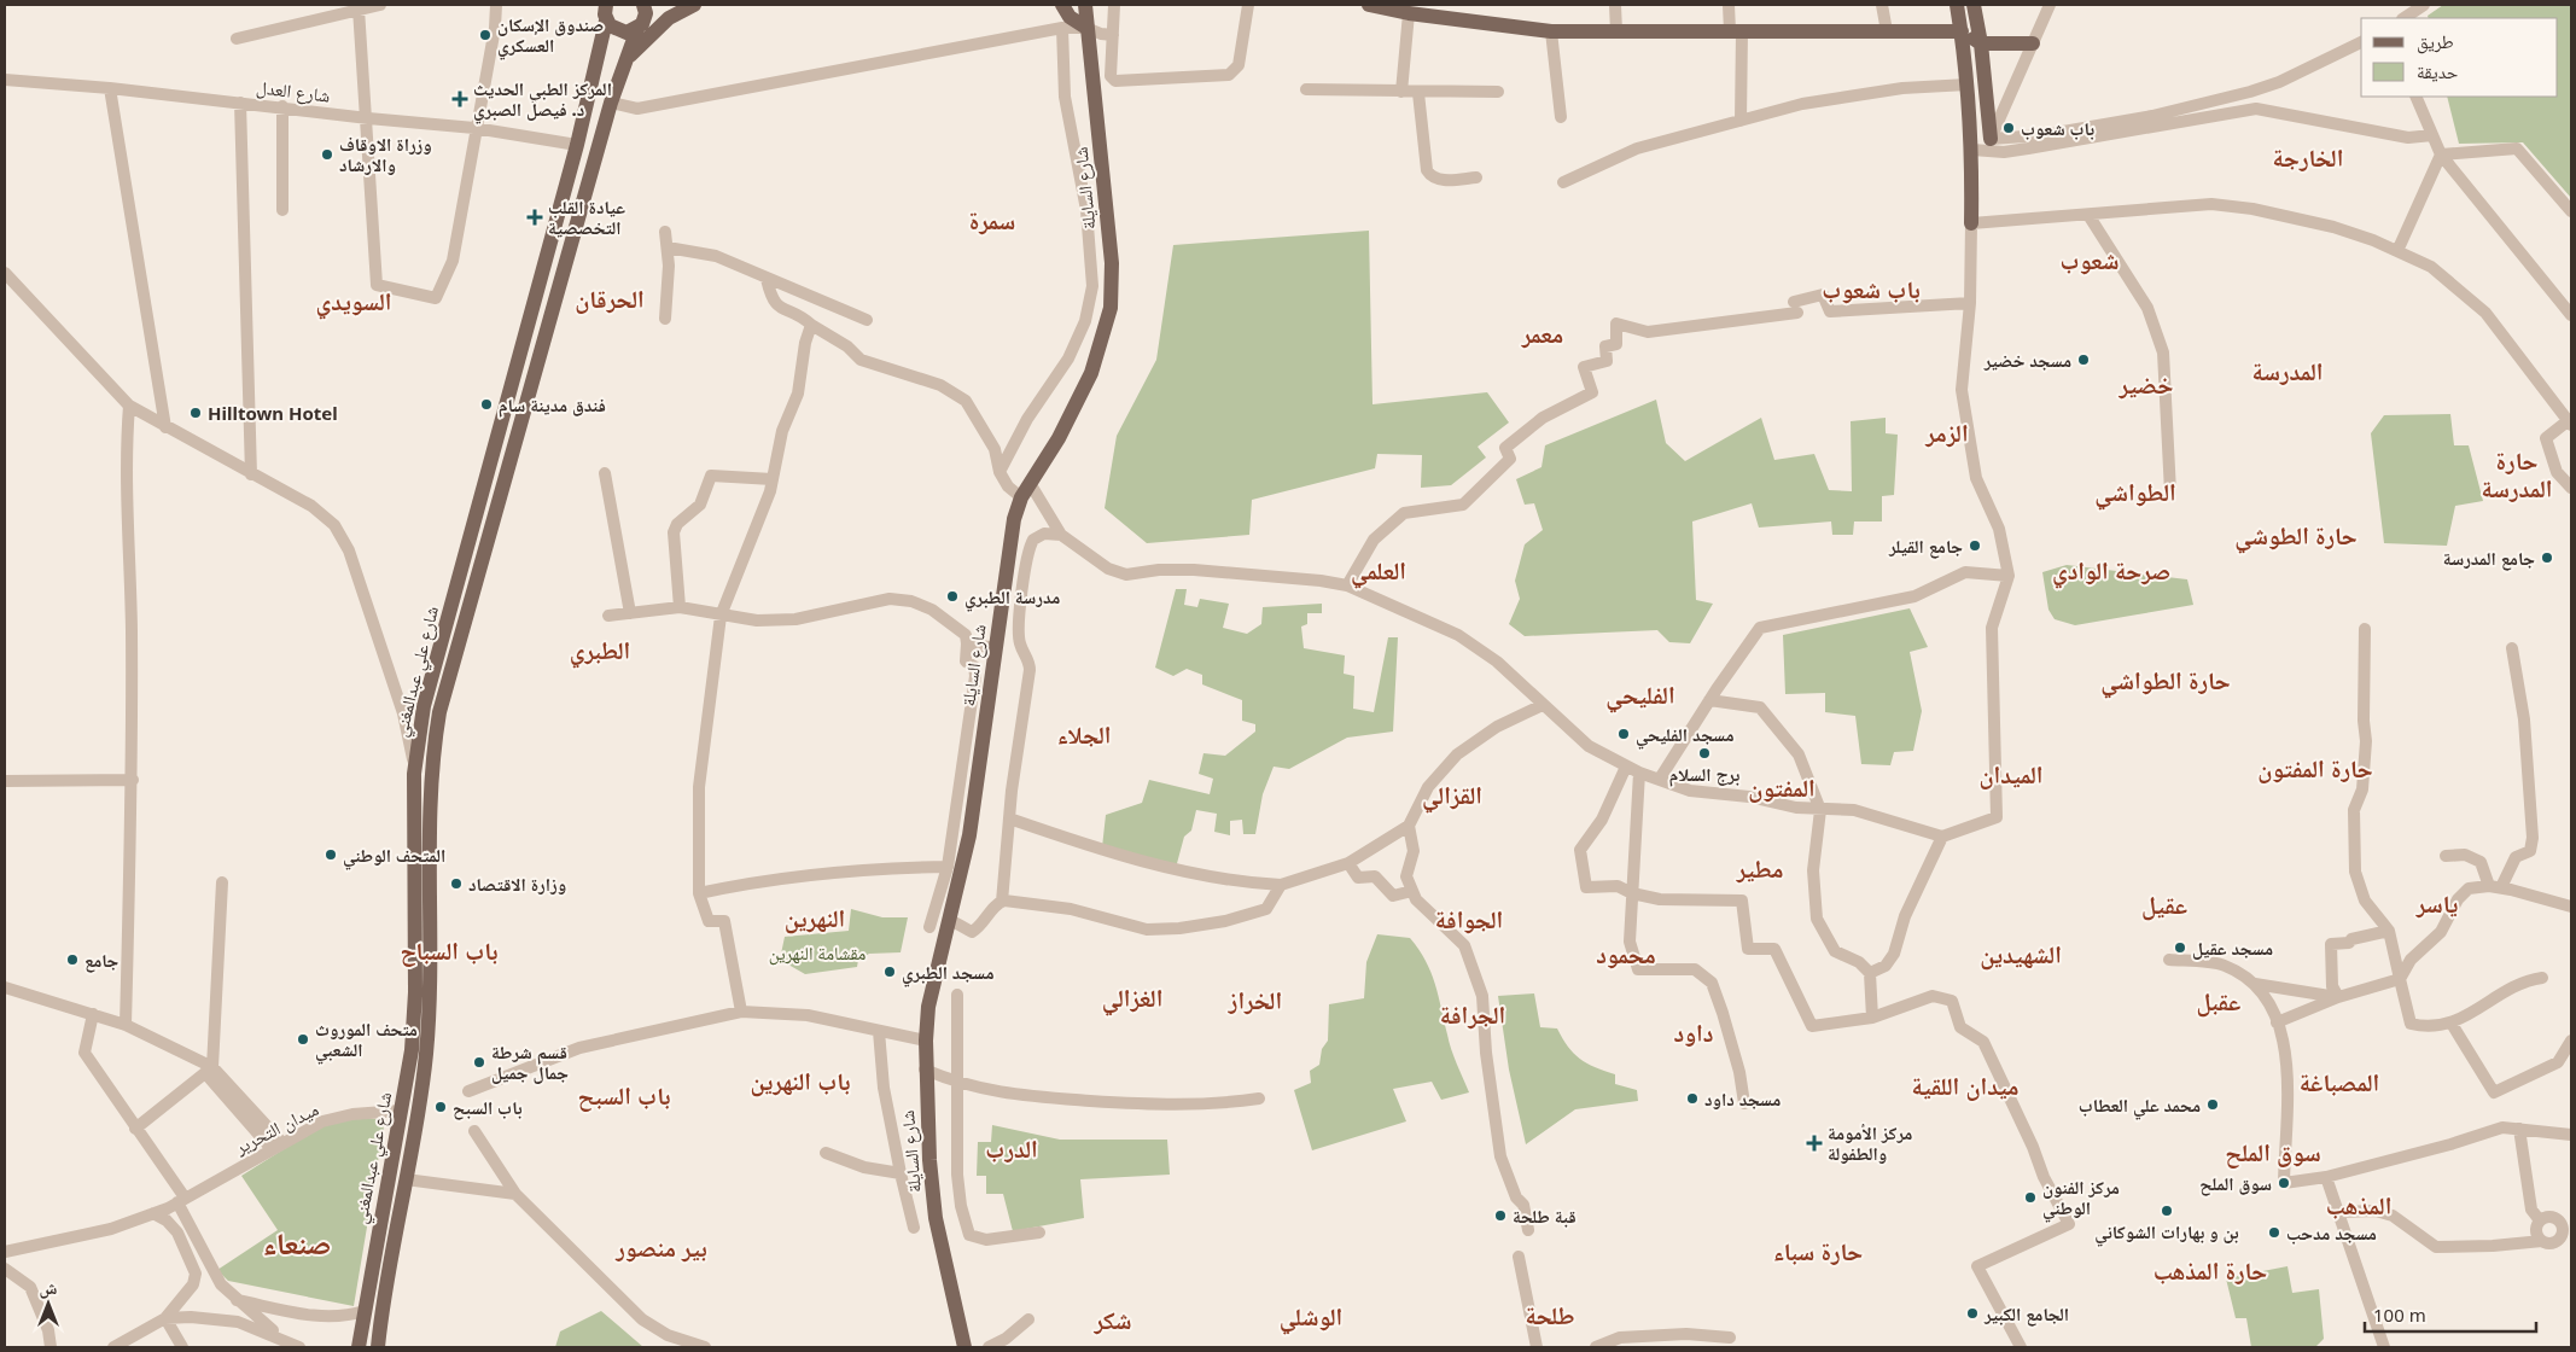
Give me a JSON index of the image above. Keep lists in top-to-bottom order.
{
  "streets": {
    "main road": ["شارع السايلة", "شارع علي عبدالمغني"],
    "street": ["شارع العدل", "ميدان التحرير"]
  },
  "crossings": [
    ["شارع العدل", "شارع علي عبدالمغني"],
    ["شارع علي عبدالمغني", "ميدان التحرير"]
  ],
  "districts": [
    "الخارجة",
    "سمرة",
    "شعوب",
    "باب شعوب",
    "الحرقان",
    "السويدي",
    "معمر",
    "المدرسة",
    "خضير",
    "الزمر",
    "حارة المدرسة",
    "الطواشي",
    "حارة الطوشي",
    "العلمي",
    "صرحة الوادي",
    "الطبري",
    "حارة الطواشي",
    "الفليحي",
    "الجلاء",
    "حارة المفتون",
    "الميدان",
    "المفتون",
    "القزالي",
    "مطير",
    "ياسر",
    "عقيل",
    "النهرين",
    "الجوافة",
    "باب السباح",
    "محمود",
    "الشهيدين",
    "الغزالي",
    "الخراز",
    "عقبل",
    "الجرافة",
    "داود",
    "باب النهرين",
    "المصباغة",
    "ميدان اللقية",
    "باب السبح",
    "الدرب",
    "سوق الملح",
    "المذهب",
    "صنعاء",
    "بير منصور",
    "حارة سباء",
    "حارة المذهب",
    "طلحة",
    "الوشلي",
    "شكر"
  ],
  "parks": ["مقشامة النهرين"],
  "places": {
    "other": [
      "صندوق الإسكان العسكري",
      "باب شعوب",
      "وزراة الاوقاف والارشاد",
      "مسجد خضير",
      "فندق مدينة سام",
      "Hilltown Hotel",
      "جامع القيلر",
      "جامع المدرسة",
      "مدرسة الطبري",
      "مسجد الفليحي",
      "برج السلام",
      "المتحف الوطني",
      "وزارة الاقتصاد",
      "مسجد عقيل",
      "جامع",
      "مسجد الطبري",
      "متحف الموروث الشعبي",
      "قسم شرطة جمال جميل",
      "مسجد داود",
      "محمد علي العطاب",
      "باب السبح",
      "سوق الملح",
      "مركز الفنون الوطني",
      "بن و بهارات الشوكاني",
      "قبة طلحة",
      "مسجد مدحب",
      "الجامع الكبير"
    ],
    "health": ["المركز الطبي الحديث د. فيصل الصبري", "عيادة القلب التخصصية", "مركز الأمومة والطفولة"]
  },
  "legend": ["طريق", "حديقة"],
  "scale_bar": "100 m",
  "north": "top"
}
